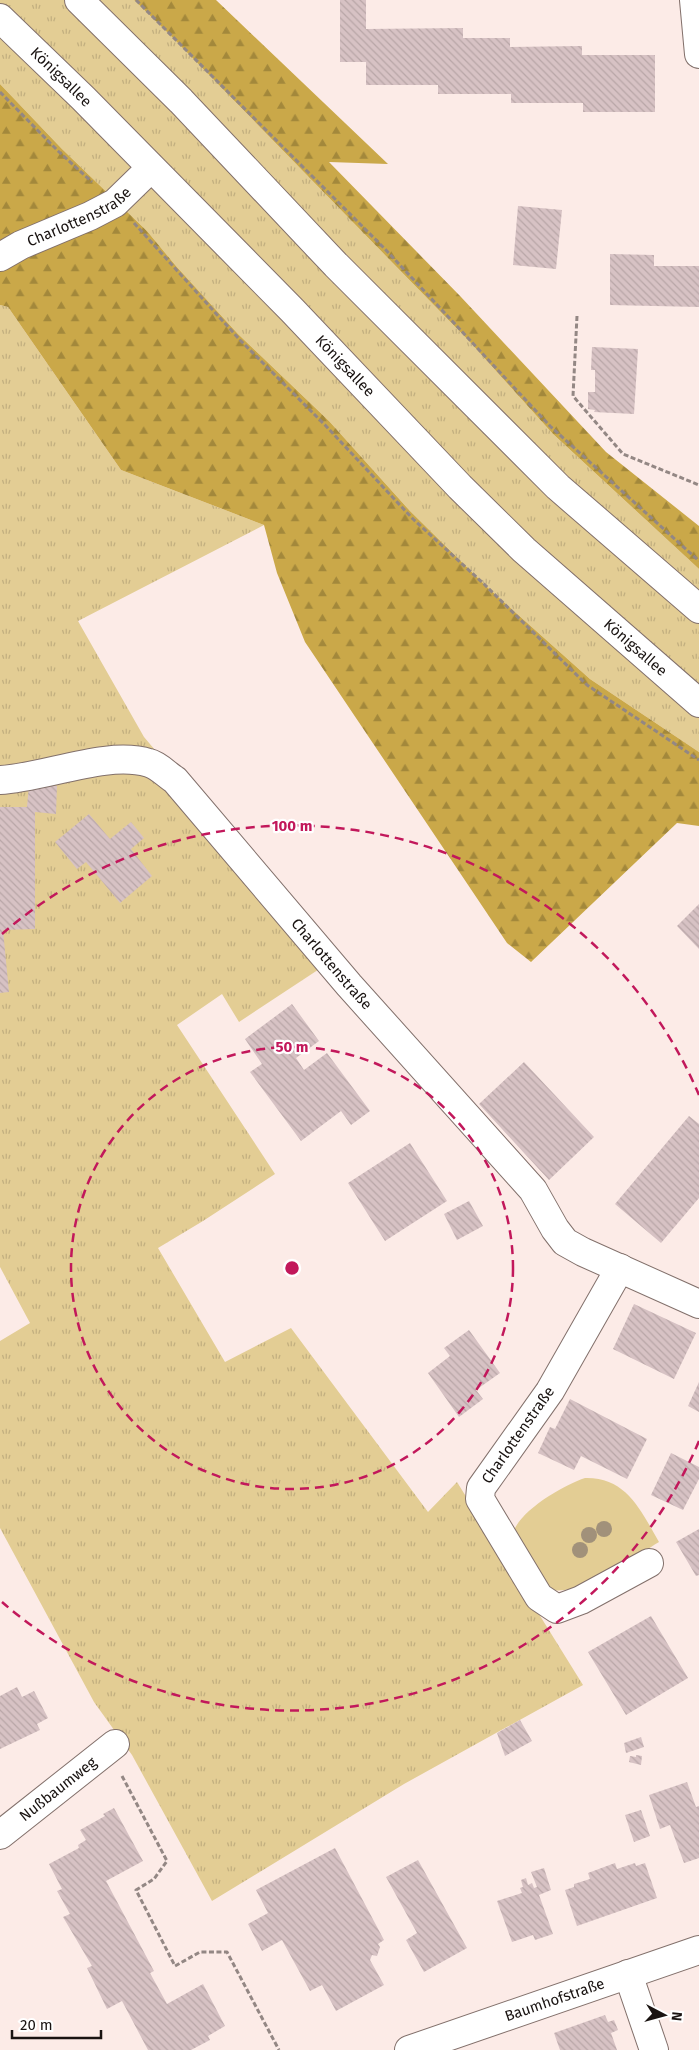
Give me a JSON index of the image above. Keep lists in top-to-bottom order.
{
  "streets": {
    "street": [
      "Königsallee",
      "Charlottenstraße",
      "Nußbaumweg",
      "Baumhofstraße"
    ]
  },
  "crossings": [
    ["Königsallee", "Charlottenstraße"]
  ],
  "scale_bar": "20 m",
  "north": "right",
  "rings": ["100 m", "50 m"]
}
